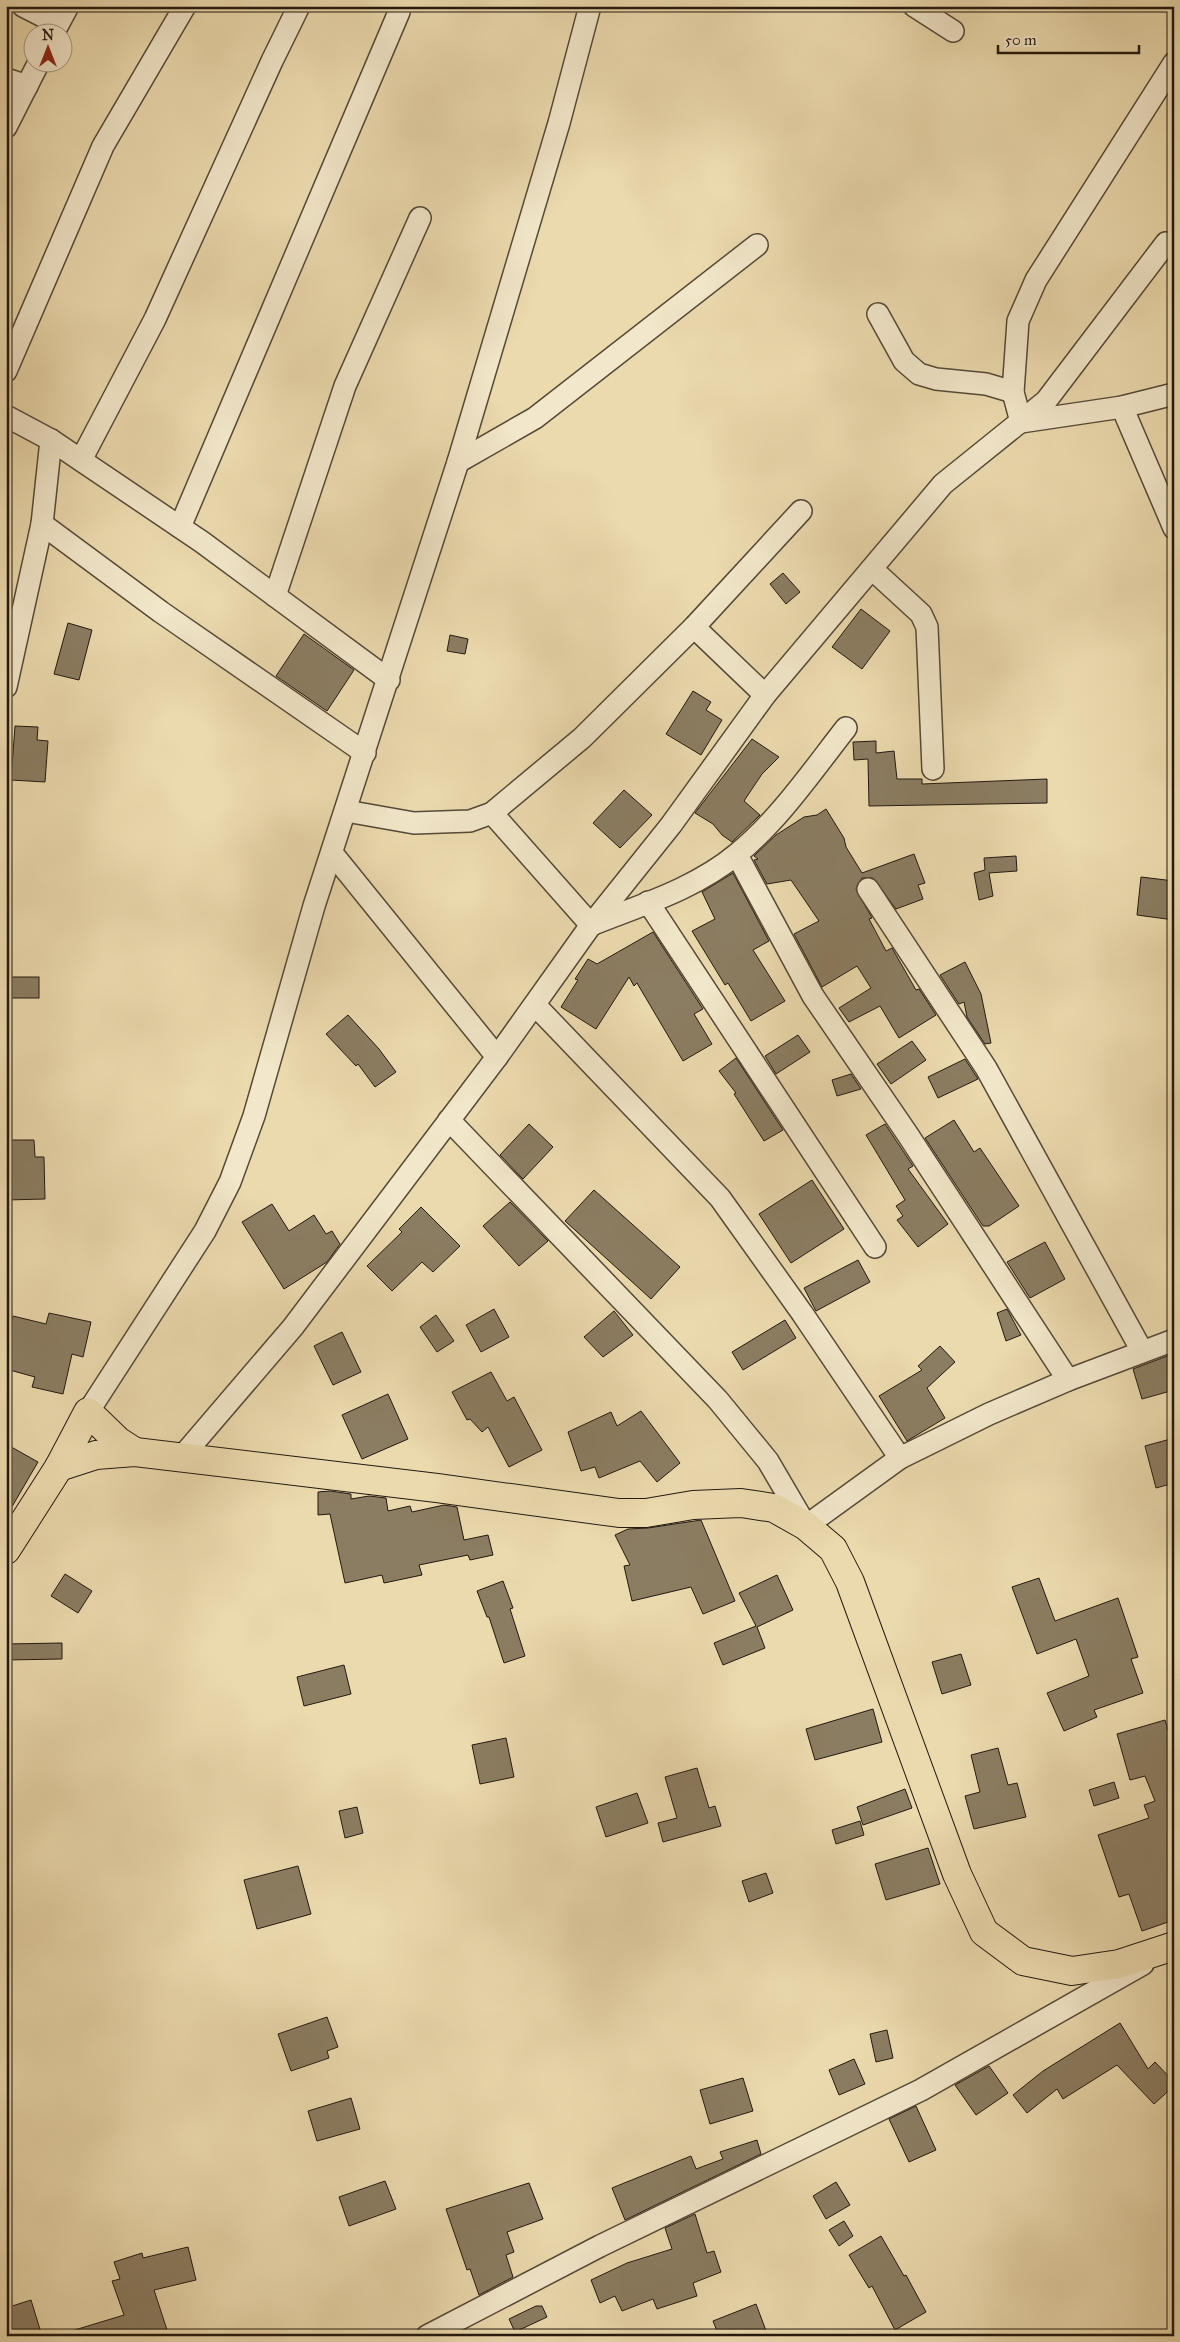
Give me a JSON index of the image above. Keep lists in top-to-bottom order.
{
  "scale_bar": "50 m",
  "north": "top"
}
